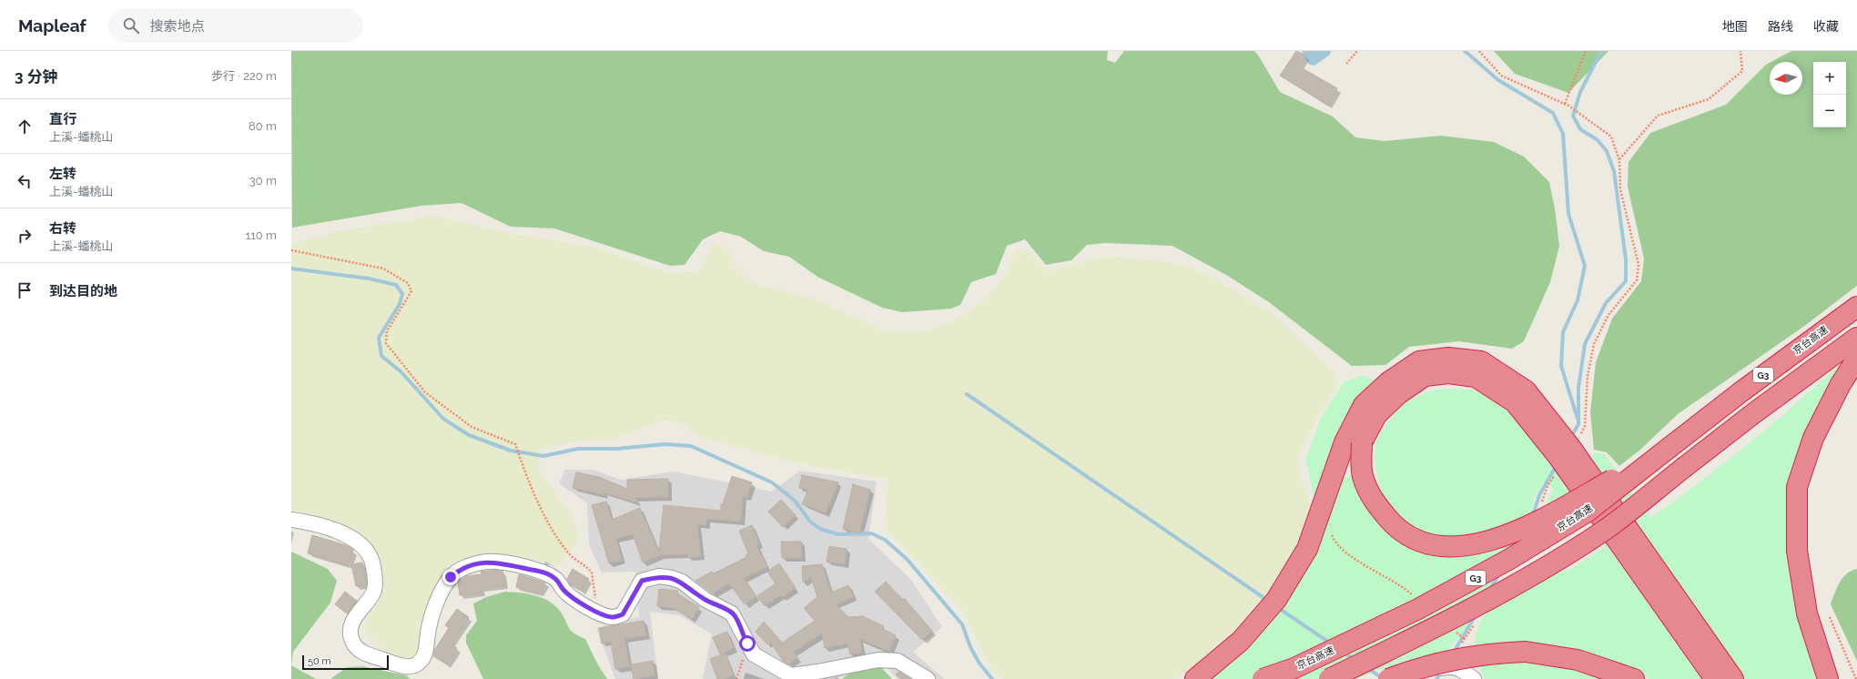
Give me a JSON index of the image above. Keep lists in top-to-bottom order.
{
  "streets": {
    "highway": ["京台高速", "G3"]
  },
  "scale_bar": "50 m",
  "north": "left",
  "page": {
    "header": "Mapleaf",
    "search": "搜索地点",
    "nav": ["地图", "路线", "收藏"],
    "heading": ["3 分钟", "步行 · 220 m"],
    "map_buttons": ["+", "−"],
    "list": [
      ["直行", "上溪-蟠桃山", "80 m"],
      ["左转", "上溪-蟠桃山", "30 m"],
      ["右转", "上溪-蟠桃山", "110 m"],
      "到达目的地"
    ],
    "scale": "50 m"
  }
}
